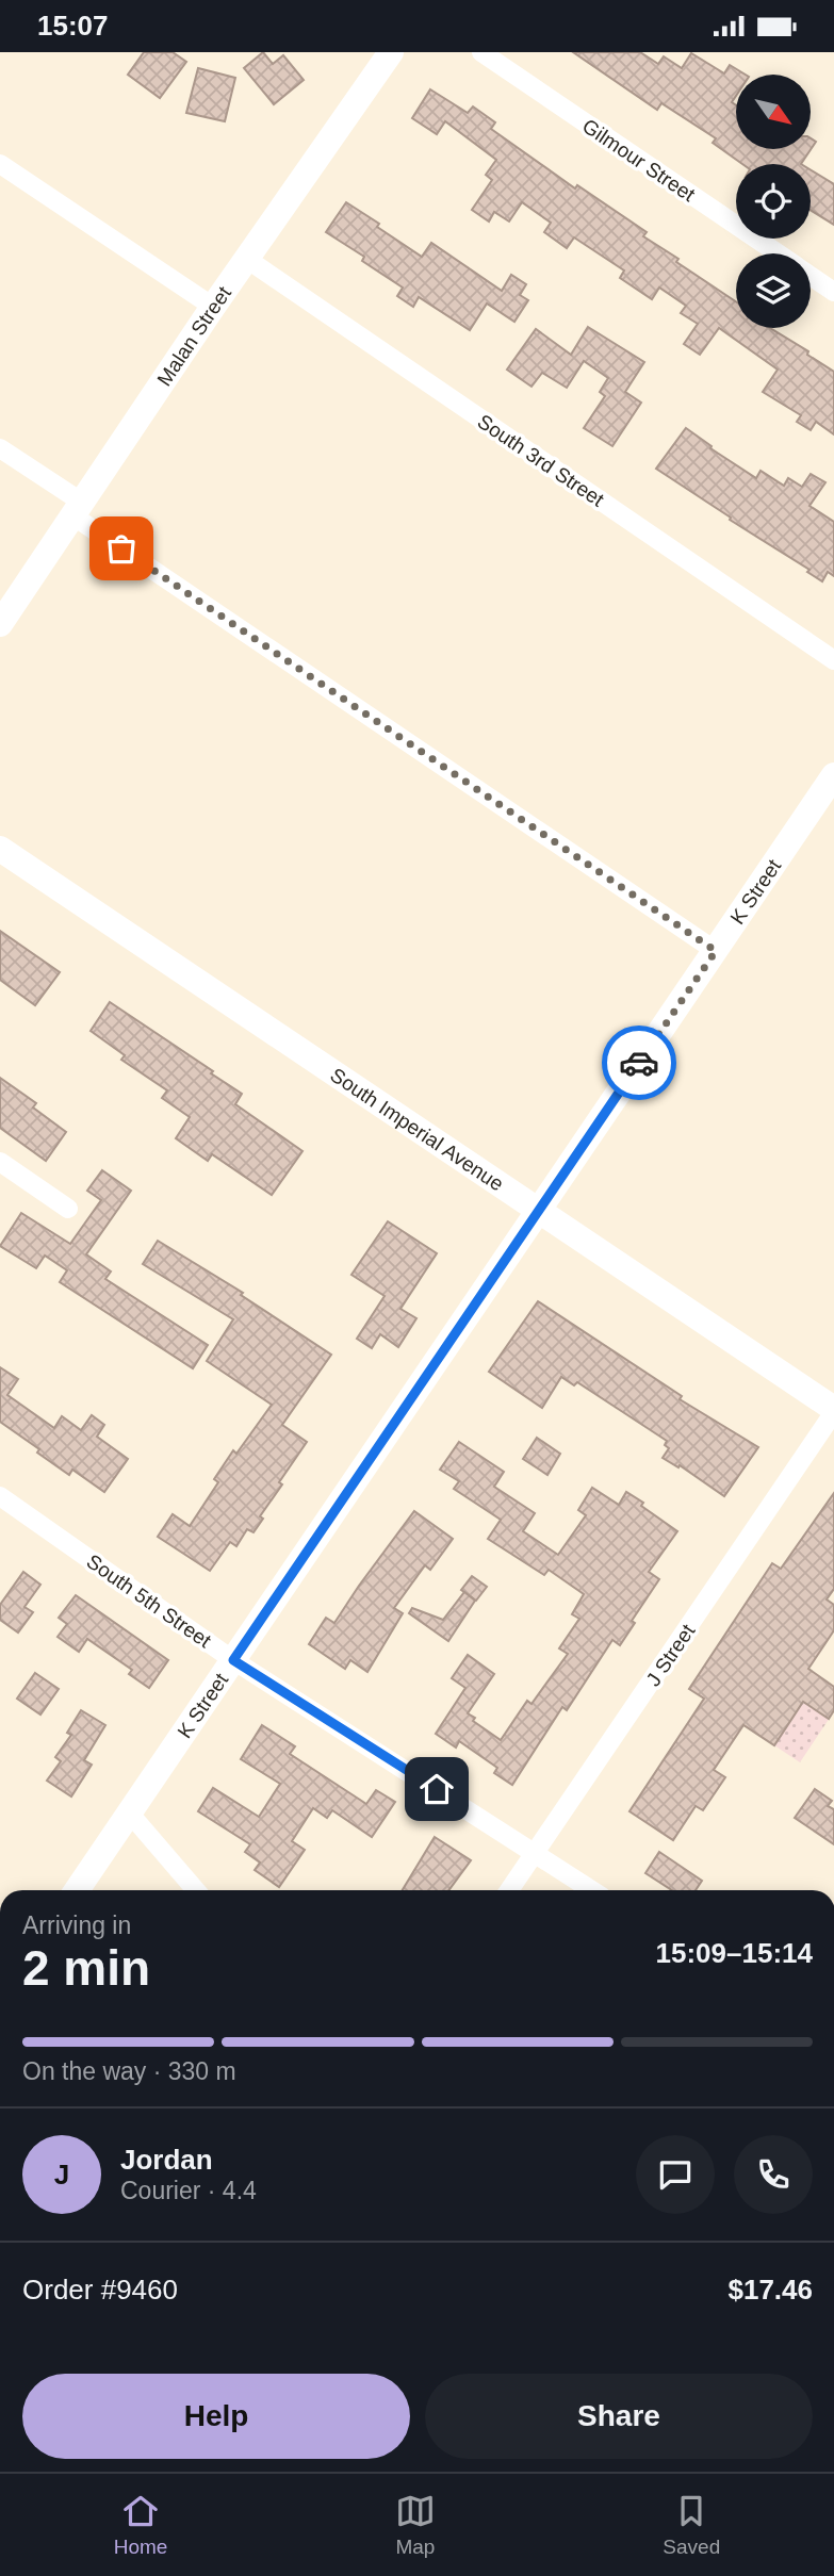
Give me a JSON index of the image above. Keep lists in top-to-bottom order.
{
  "streets": {
    "street": [
      "Gilmour Street",
      "Malan Street",
      "South 3rd Street",
      "K Street",
      "South Imperial Avenue",
      "South 5th Street",
      "J Street"
    ]
  },
  "crossings": [
    ["Malan Street", "South 3rd Street"],
    ["K Street", "South Imperial Avenue"],
    ["K Street", "South 5th Street"],
    ["South Imperial Avenue", "J Street"],
    ["South 5th Street", "J Street"]
  ],
  "north": "bottom right",
  "page": {
    "status": "15:07",
    "heading": ["2 min", "Arriving in", "15:09–15:14"],
    "panel": [
      "Jordan",
      "Courier · 4.4",
      "Order #9460",
      "$17.46"
    ],
    "bar": "On the way · 330 m",
    "round": "J",
    "buttons": ["Help", "Share"],
    "tabs": ["Home", "Map", "Saved"]
  }
}
